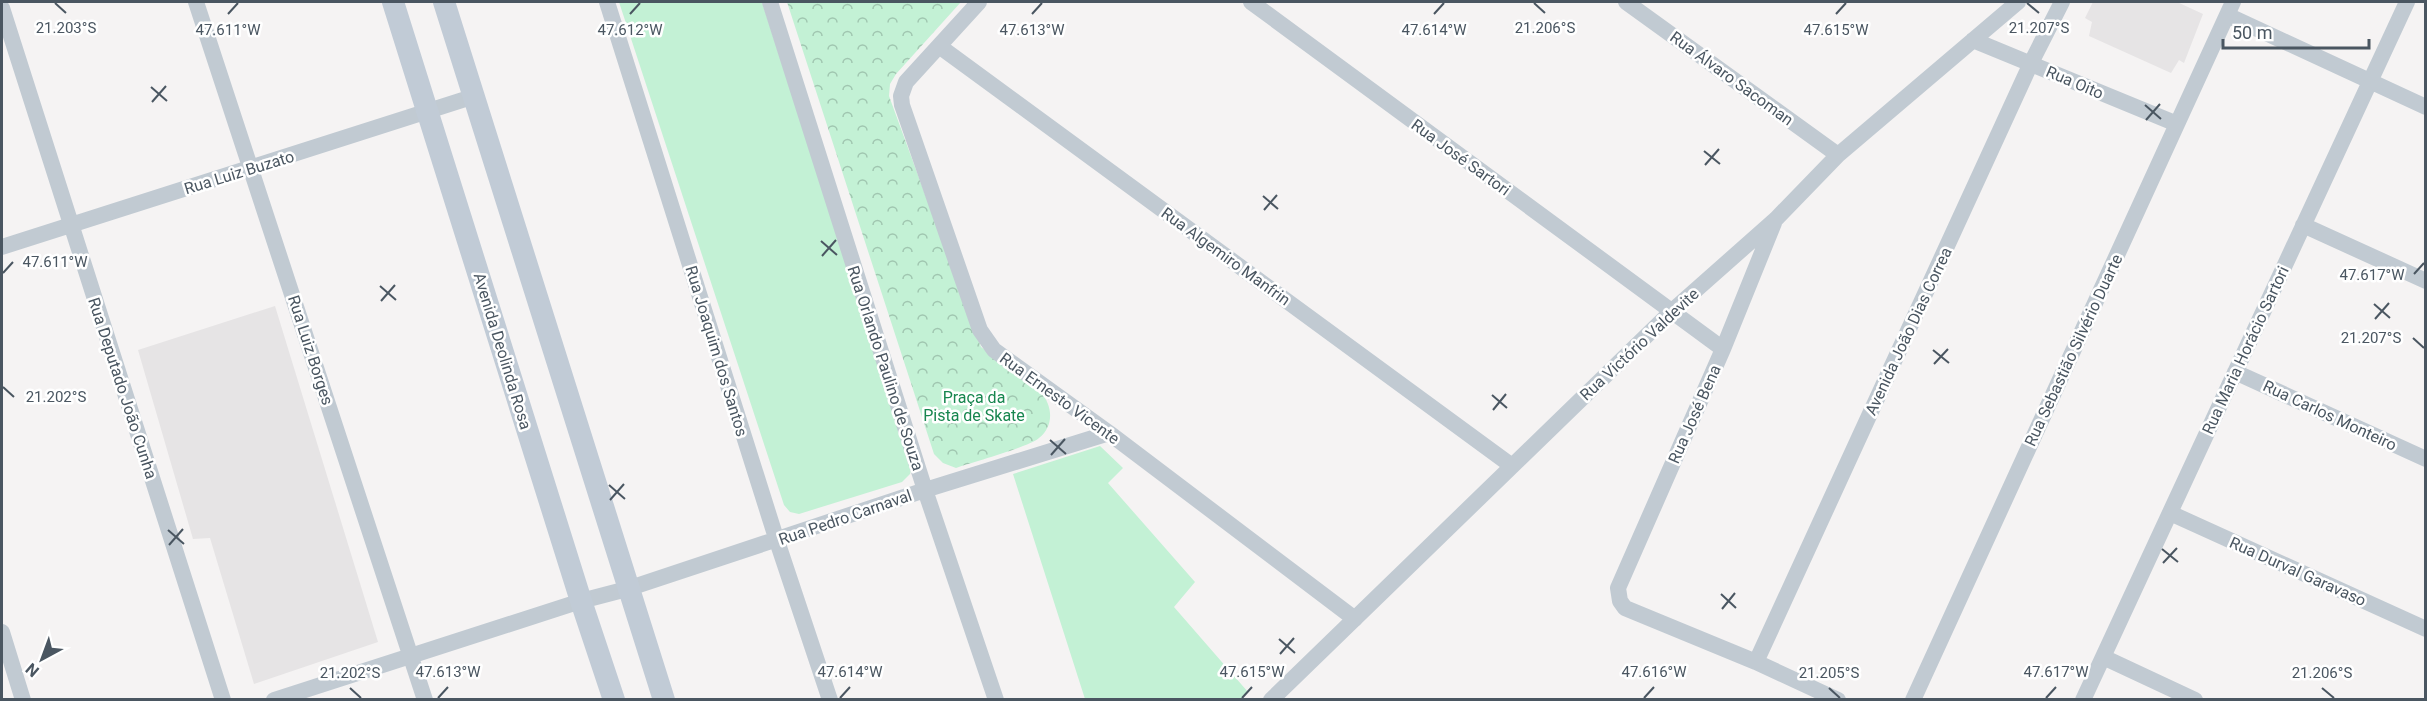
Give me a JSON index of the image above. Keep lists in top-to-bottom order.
{
  "streets": {
    "street": [
      "Rua Álvaro Sacoman",
      "Rua Oito",
      "Rua José Sartori",
      "Rua Luiz Buzato",
      "Rua Algemiro Manfrin",
      "Avenida João Dias Correa",
      "Rua Victório Valdevite",
      "Rua Luiz Borges",
      "Rua Sebastião Silvério Duarte",
      "Rua Maria Horácio Sartori",
      "Avenida Deolinda Rosa",
      "Rua Joaquim dos Santos",
      "Rua Orlando Paulino de Souza",
      "Rua Deputado João Cunha",
      "Rua Ernesto Vicente",
      "Rua José Bena",
      "Rua Carlos Monteiro",
      "Rua Pedro Carnaval",
      "Rua Durval Garavaso"
    ]
  },
  "crossings": [
    ["Rua Álvaro Sacoman", "Rua Victório Valdevite"],
    ["Rua Oito", "Avenida João Dias Correa"],
    ["Rua Oito", "Rua Victório Valdevite"],
    ["Rua Oito", "Rua Sebastião Silvério Duarte"],
    ["Rua José Sartori", "Rua Victório Valdevite"],
    ["Rua José Sartori", "Rua José Bena"],
    ["Rua Luiz Buzato", "Rua Luiz Borges"],
    ["Rua Luiz Buzato", "Avenida Deolinda Rosa"],
    ["Rua Luiz Buzato", "Rua Deputado João Cunha"],
    ["Rua Algemiro Manfrin", "Rua Victório Valdevite"],
    ["Rua Algemiro Manfrin", "Rua Ernesto Vicente"],
    ["Avenida João Dias Correa", "Rua José Bena"],
    ["Rua Victório Valdevite", "Rua Ernesto Vicente"],
    ["Rua Victório Valdevite", "Rua José Bena"],
    ["Rua Luiz Borges", "Rua Pedro Carnaval"],
    ["Rua Maria Horácio Sartori", "Rua Carlos Monteiro"],
    ["Rua Maria Horácio Sartori", "Rua Durval Garavaso"],
    ["Avenida Deolinda Rosa", "Rua Pedro Carnaval"],
    ["Rua Joaquim dos Santos", "Rua Pedro Carnaval"],
    ["Rua Orlando Paulino de Souza", "Rua Pedro Carnaval"],
    ["Rua Ernesto Vicente", "Rua Pedro Carnaval"]
  ],
  "parks": ["Praça da Pista de Skate"],
  "scale_bar": "50 m",
  "north": "bottom left",
  "coordinates": [
    "21.203°S",
    "21.206°S",
    "21.207°S",
    "47.611°W",
    "47.612°W",
    "47.613°W",
    "47.614°W",
    "47.615°W",
    "47.617°W",
    "21.202°S",
    "47.616°W",
    "21.205°S"
  ]
}
